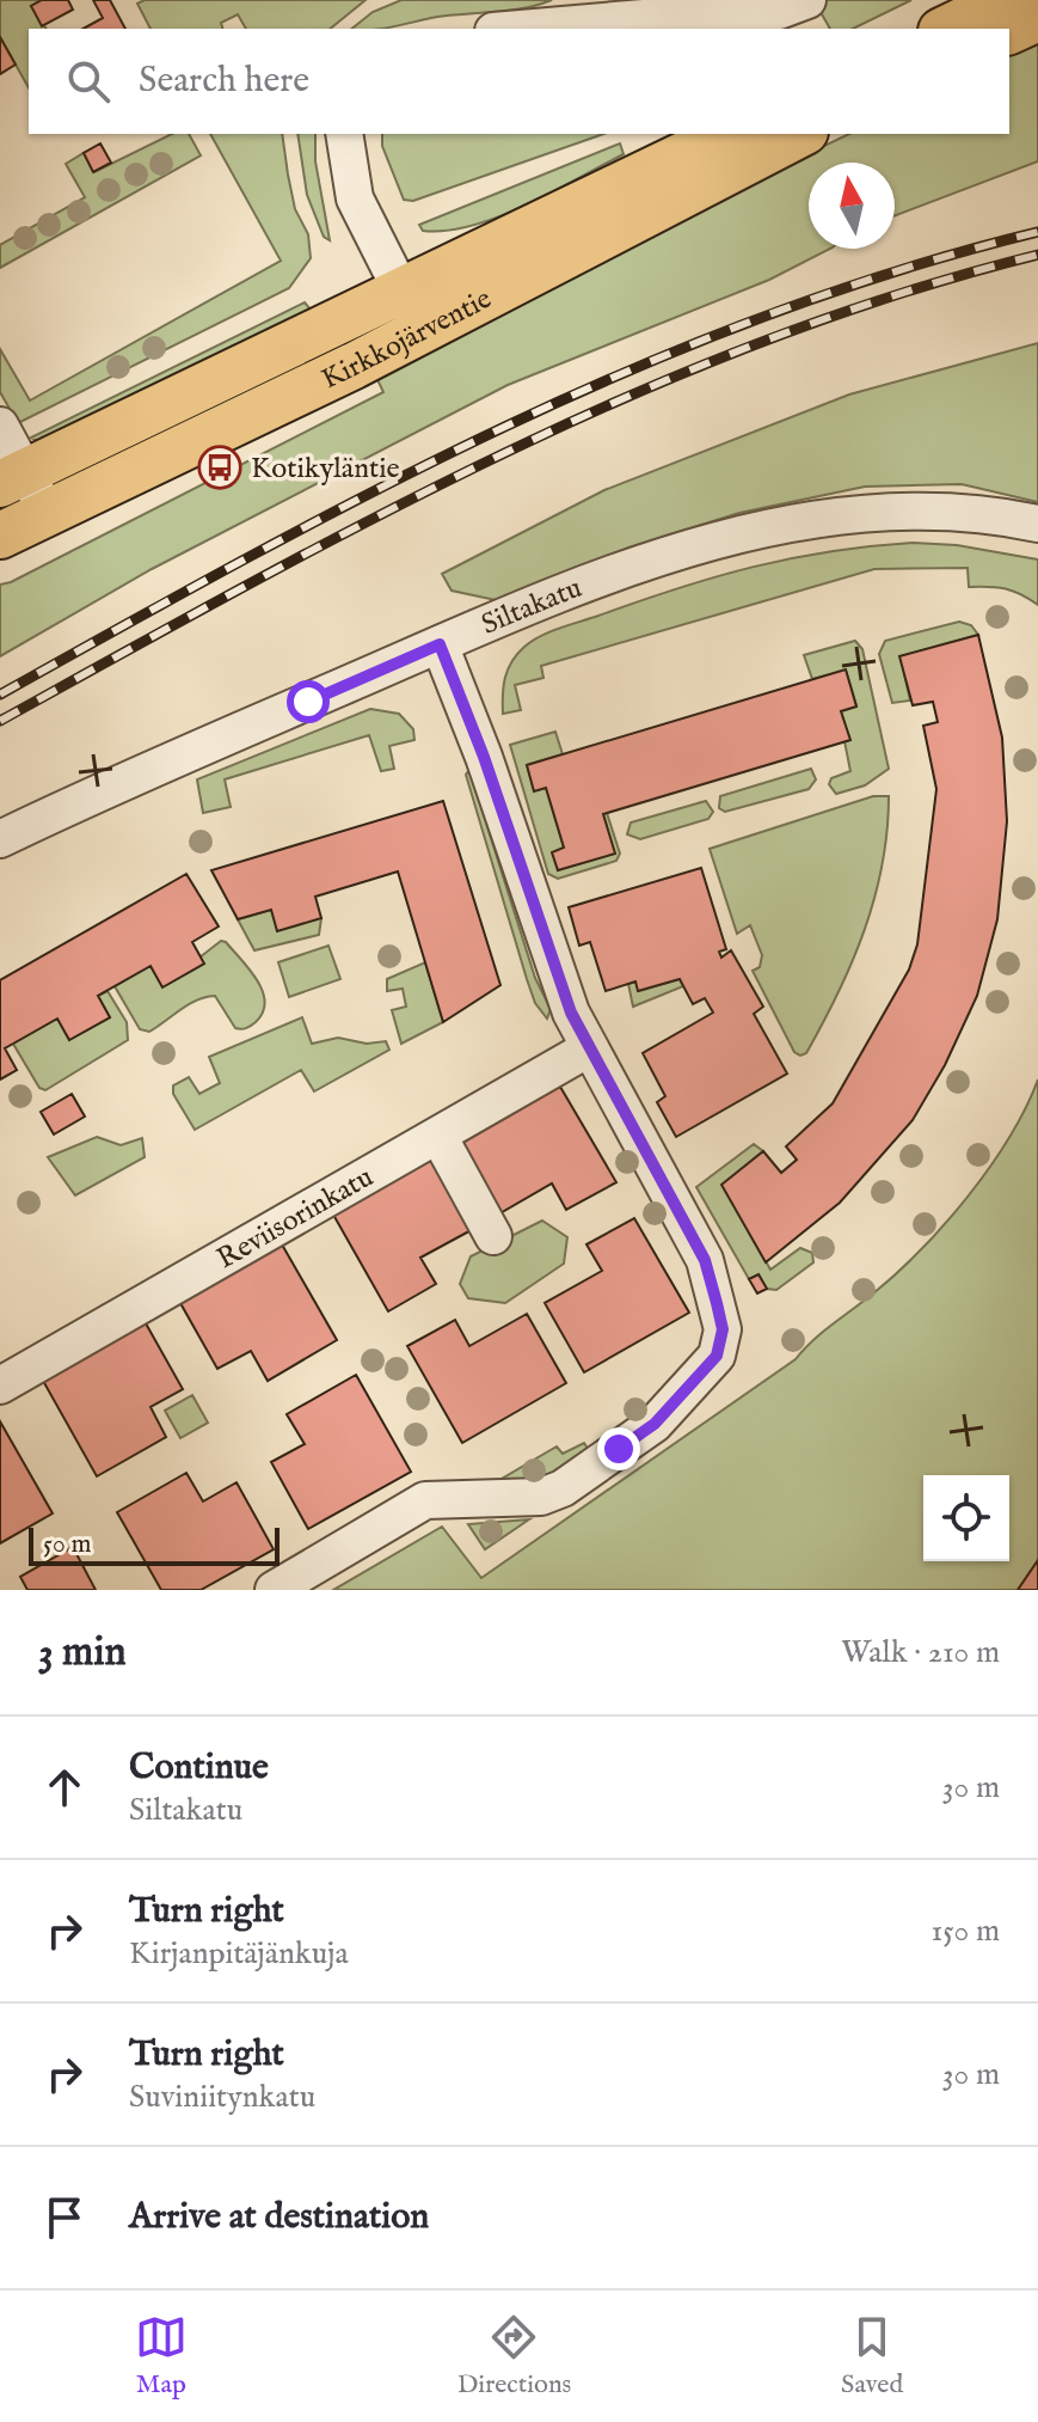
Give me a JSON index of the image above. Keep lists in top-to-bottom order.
{
  "streets": {
    "main road": ["Kirkkojärventie"],
    "street": ["Siltakatu", "Reviisorinkatu"]
  },
  "places": {
    "bus stop": ["Kotikyläntie"]
  },
  "scale_bar": "50 m",
  "north": "top",
  "page": {
    "search": "Search here",
    "scale": "50 m",
    "heading": ["3 min", "Walk · 210 m"],
    "list": [
      ["Continue", "Siltakatu", "30 m"],
      ["Turn right", "Kirjanpitäjänkuja", "150 m"],
      ["Turn right", "Suviniitynkatu", "30 m"],
      "Arrive at destination"
    ],
    "nav": ["Map", "Directions", "Saved"]
  }
}
